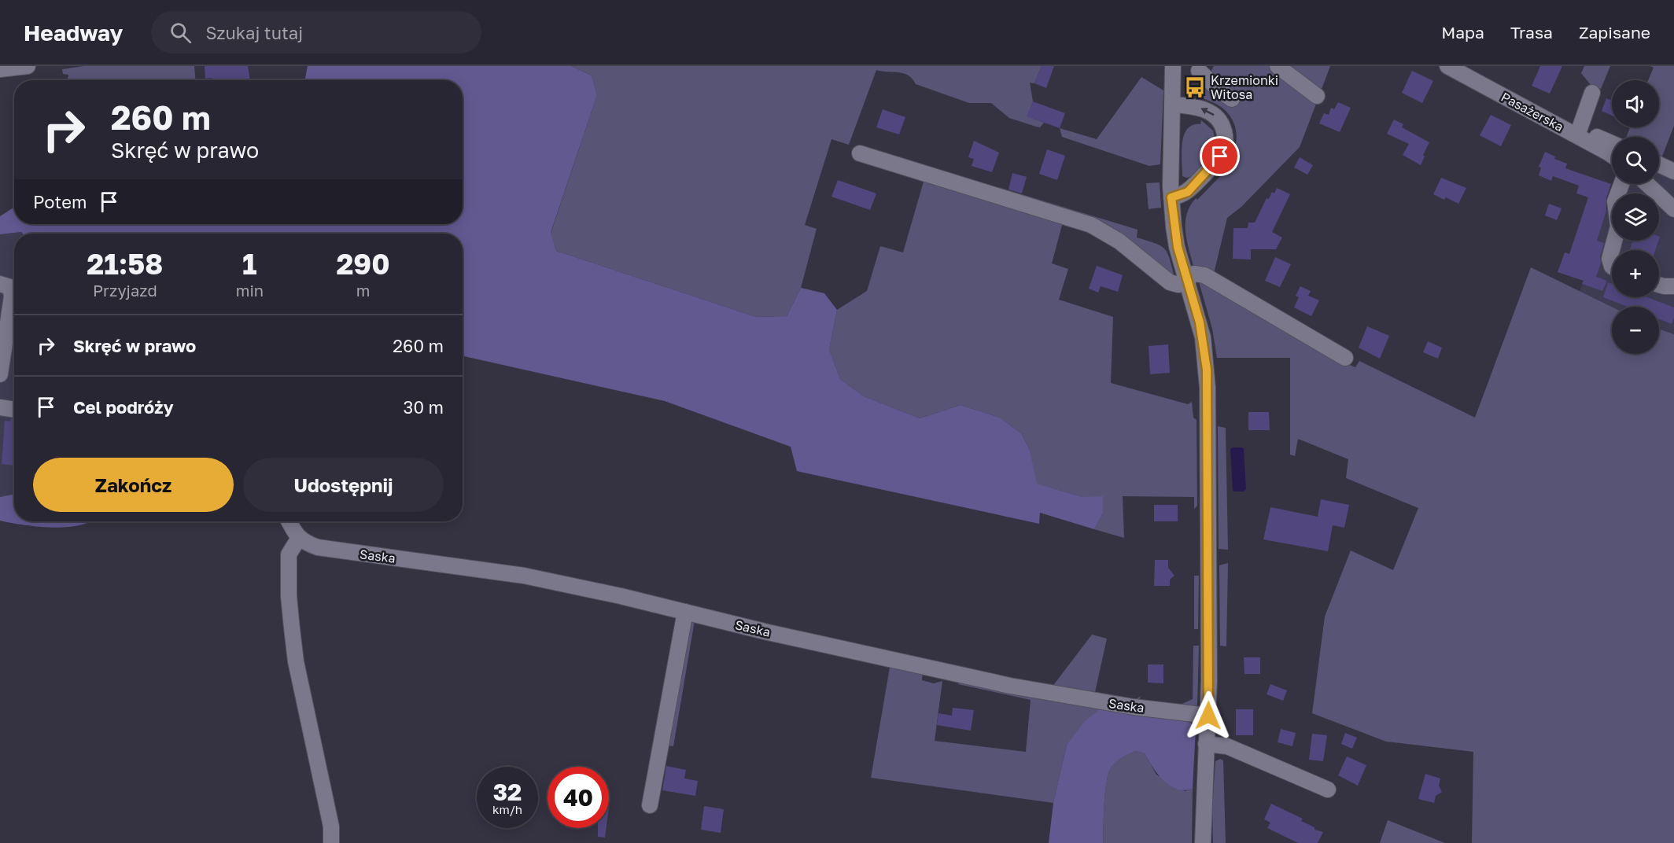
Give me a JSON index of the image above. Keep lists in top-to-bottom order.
{
  "streets": {
    "street": ["Pasażerska", "Saska"]
  },
  "places": {
    "bus stop": ["Krzemionki Witosa"]
  },
  "page": {
    "header": "Headway",
    "search": "Szukaj tutaj",
    "nav": ["Mapa", "Trasa", "Zapisane"],
    "map_buttons": ["+", "−"],
    "turn": ["260 m", "Skręć w prawo"],
    "then": "Potem",
    "eta": [
      "21:58",
      "Przyjazd",
      "1",
      "min",
      "290",
      "m"
    ],
    "list": [
      {
        "name": "Skręć w prawo",
        "value": "260 m"
      },
      {
        "name": "Cel podróży",
        "value": "30 m"
      }
    ],
    "buttons": ["Zakończ", "Udostępnij"],
    "speed": "32 km/h",
    "limit": "40"
  }
}
